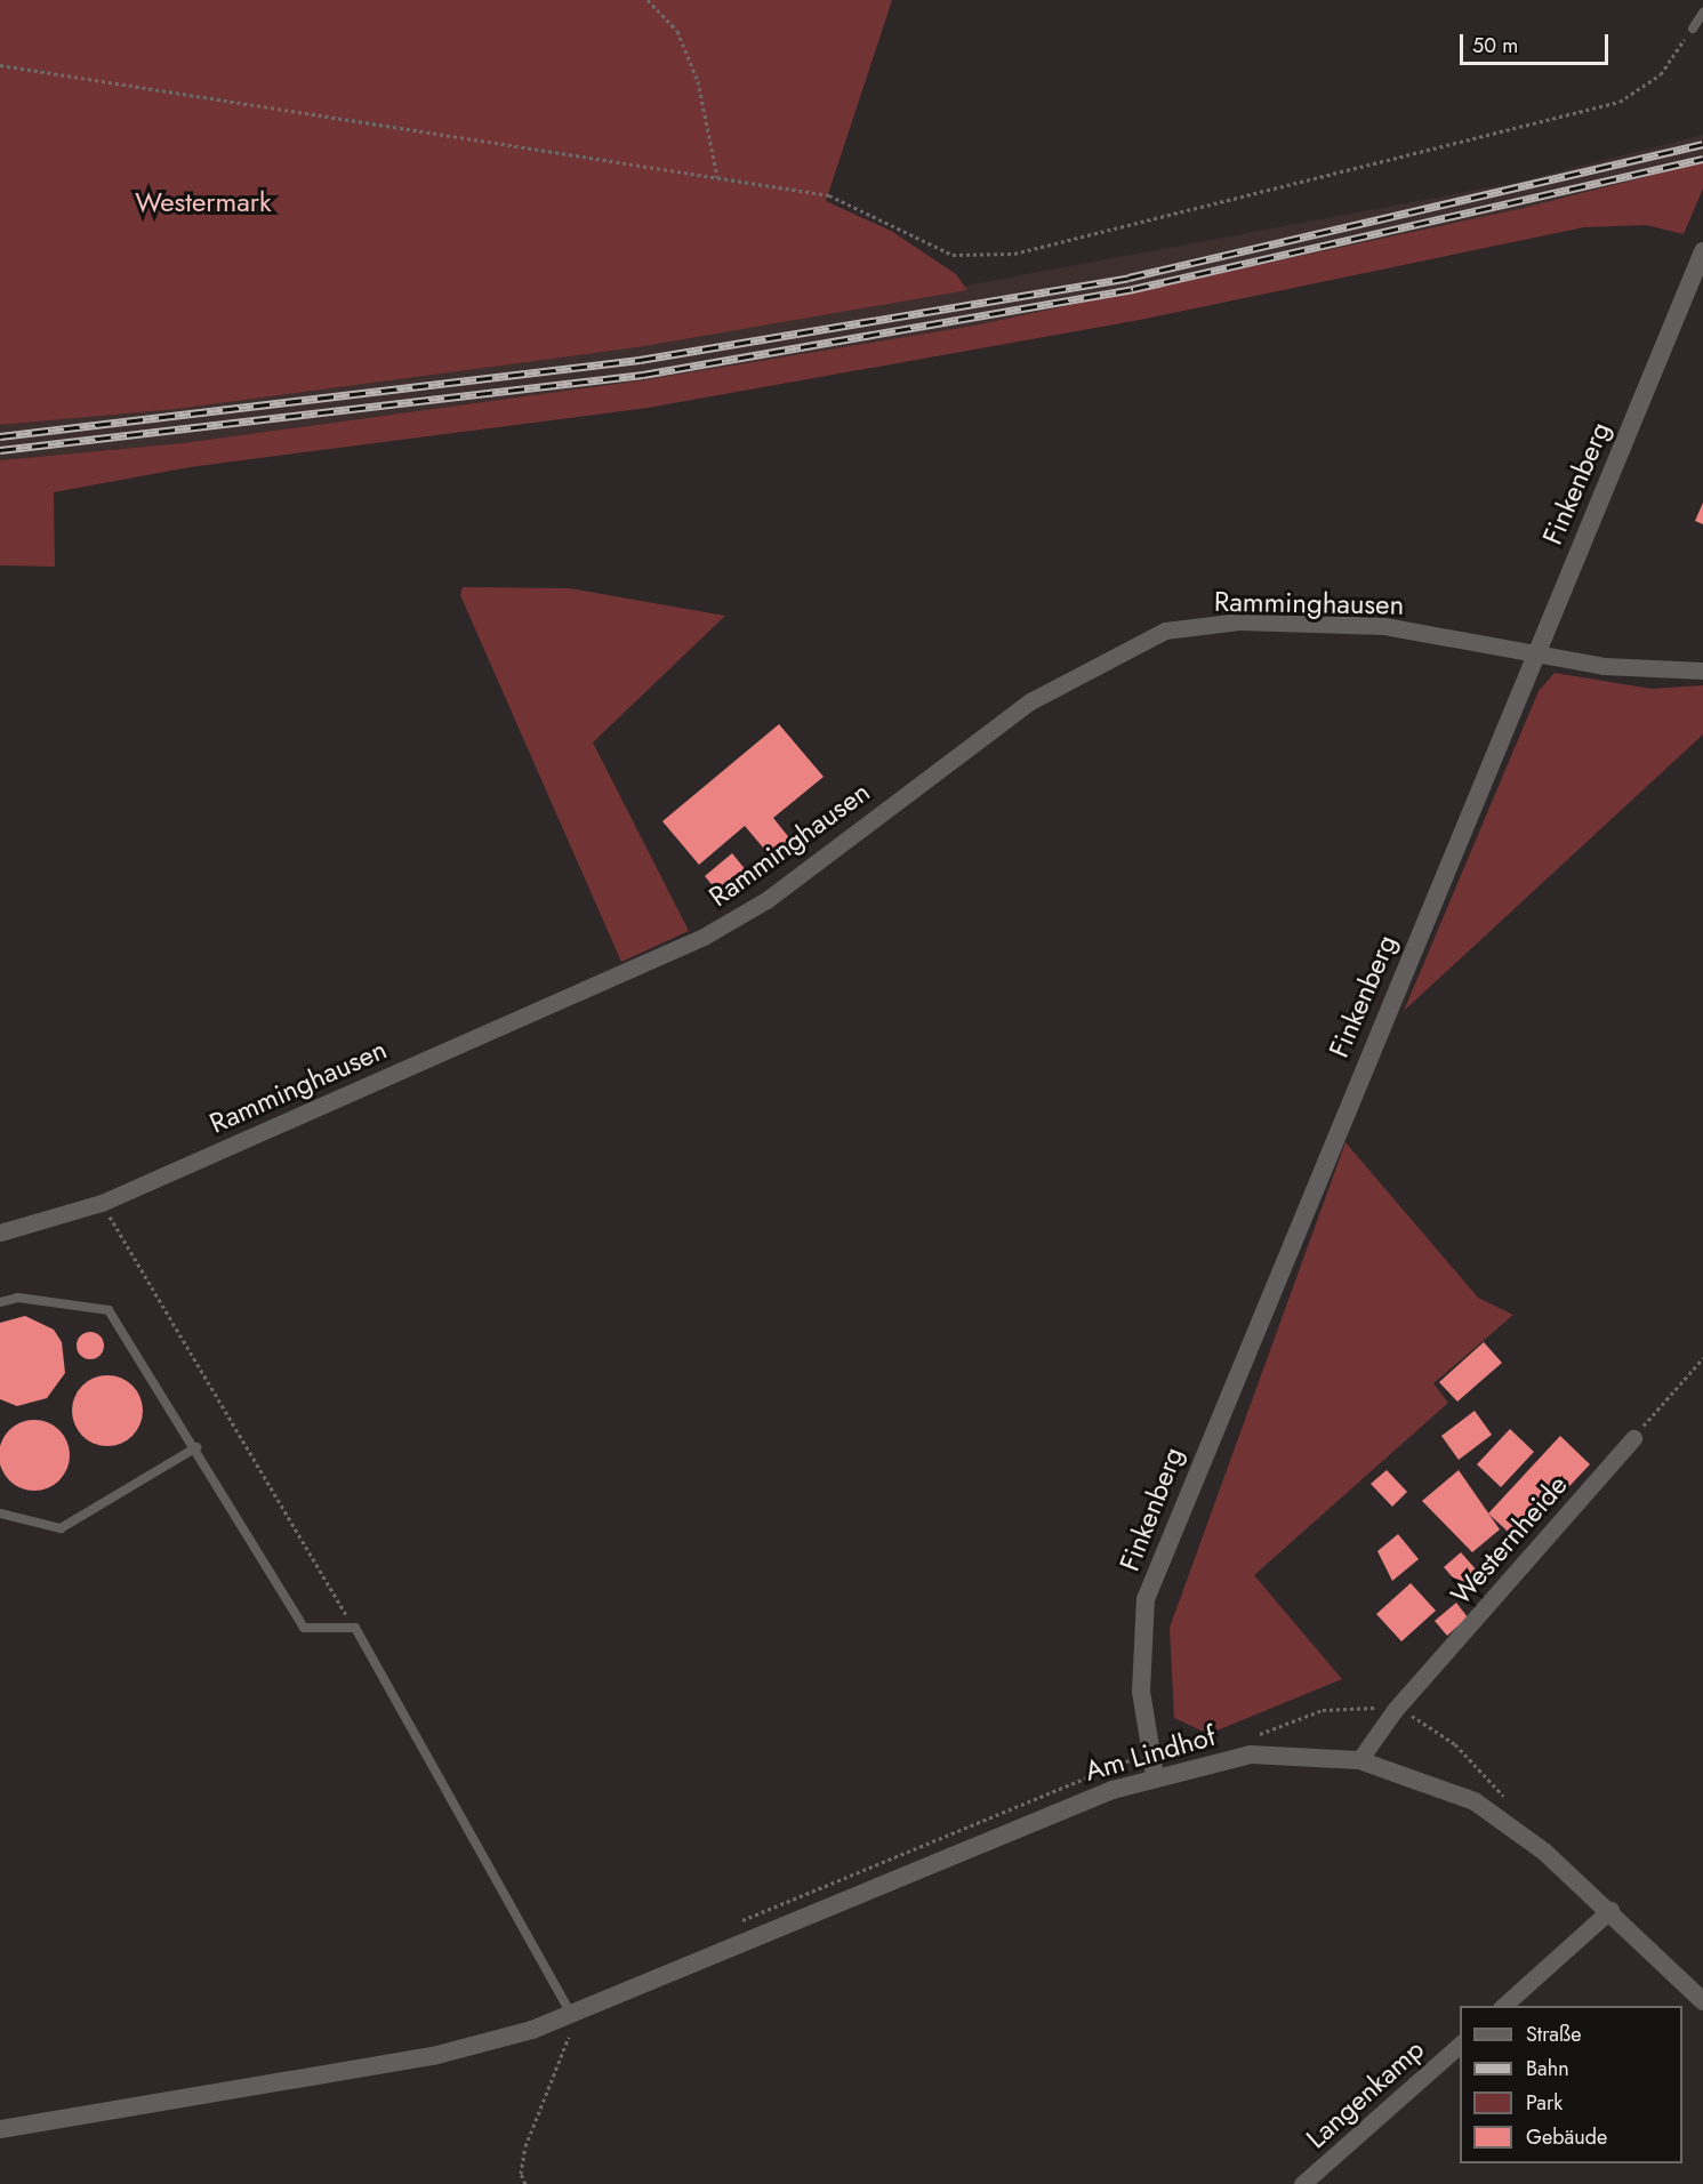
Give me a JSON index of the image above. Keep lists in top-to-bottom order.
{
  "streets": {
    "street": [
      "Finkenberg",
      "Ramminghausen",
      "Westernheide",
      "Am Lindhof",
      "Langenkamp"
    ]
  },
  "crossings": [
    ["Finkenberg", "Ramminghausen"],
    ["Finkenberg", "Am Lindhof"],
    ["Westernheide", "Am Lindhof"]
  ],
  "parks": ["Westermark"],
  "legend": [
    "Straße",
    "Bahn",
    "Park",
    "Gebäude"
  ],
  "scale_bar": "50 m"
}
